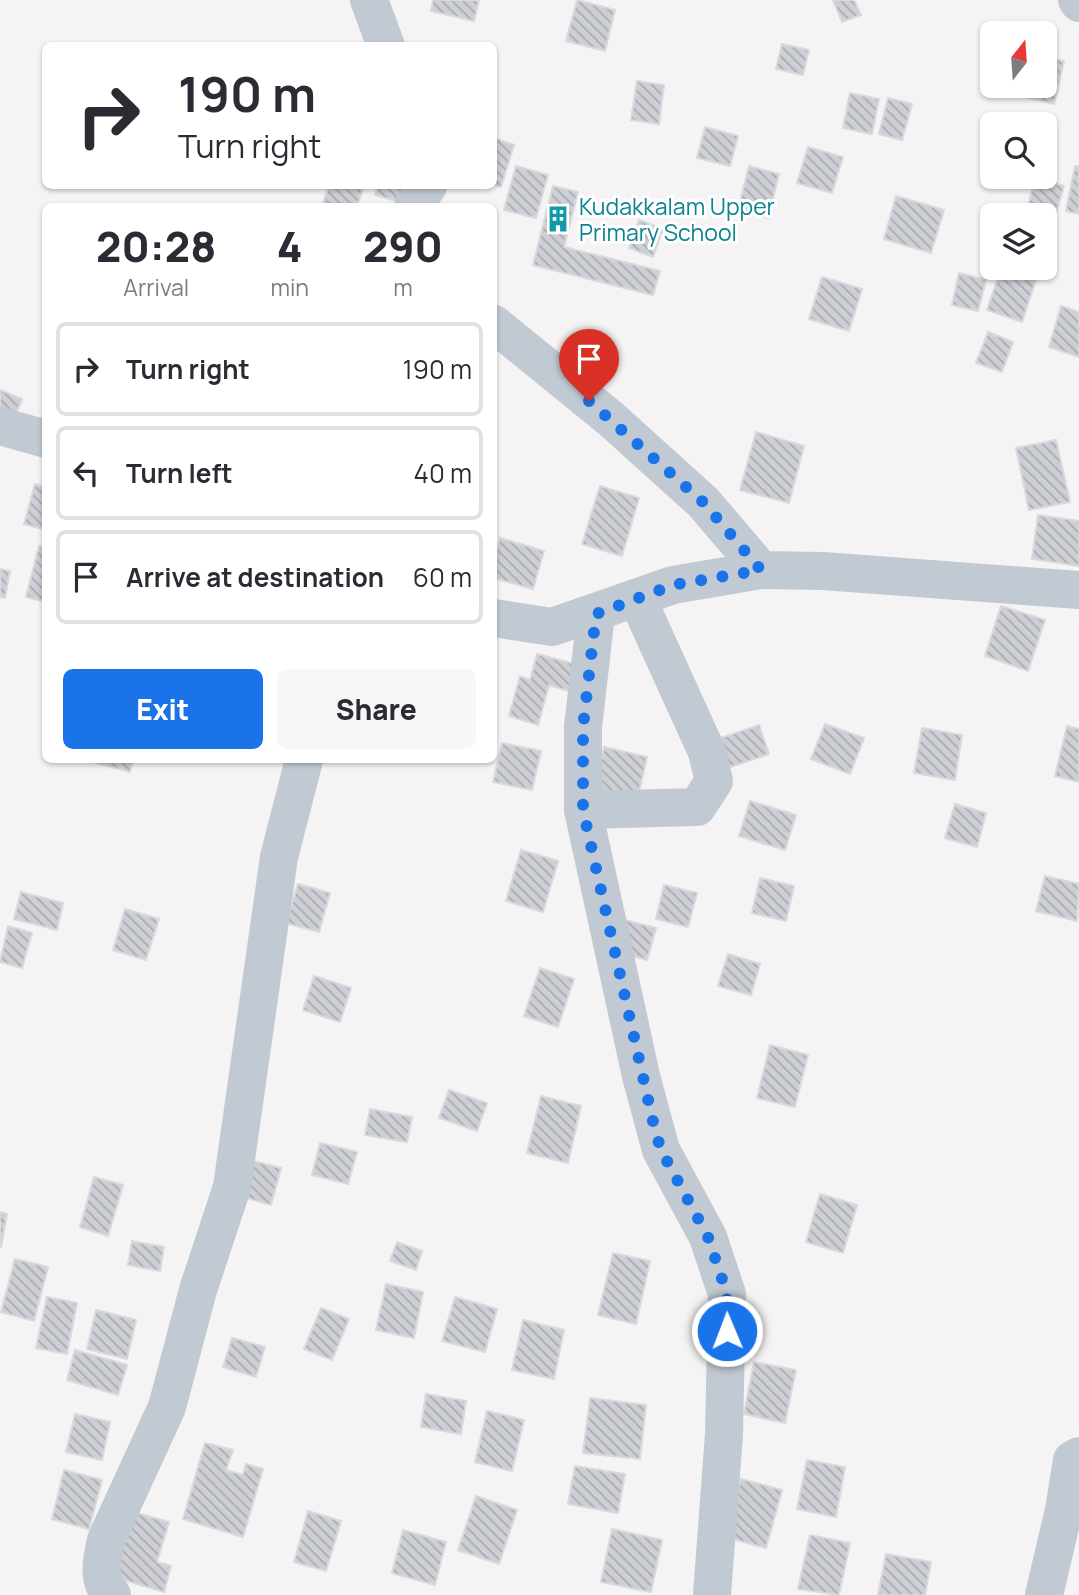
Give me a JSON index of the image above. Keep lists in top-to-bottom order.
{
  "places": {
    "building": ["Kudakkalam Upper Primary School"]
  },
  "north": "top",
  "page": {
    "turn": ["190 m", "Turn right"],
    "eta": [
      "20:28",
      "Arrival",
      "4",
      "min",
      "290",
      "m"
    ],
    "list": [
      {
        "name": "Turn right",
        "value": "190 m"
      },
      {
        "name": "Turn left",
        "value": "40 m"
      },
      {
        "name": "Arrive at destination",
        "value": "60 m"
      }
    ],
    "buttons": ["Exit", "Share"]
  }
}
